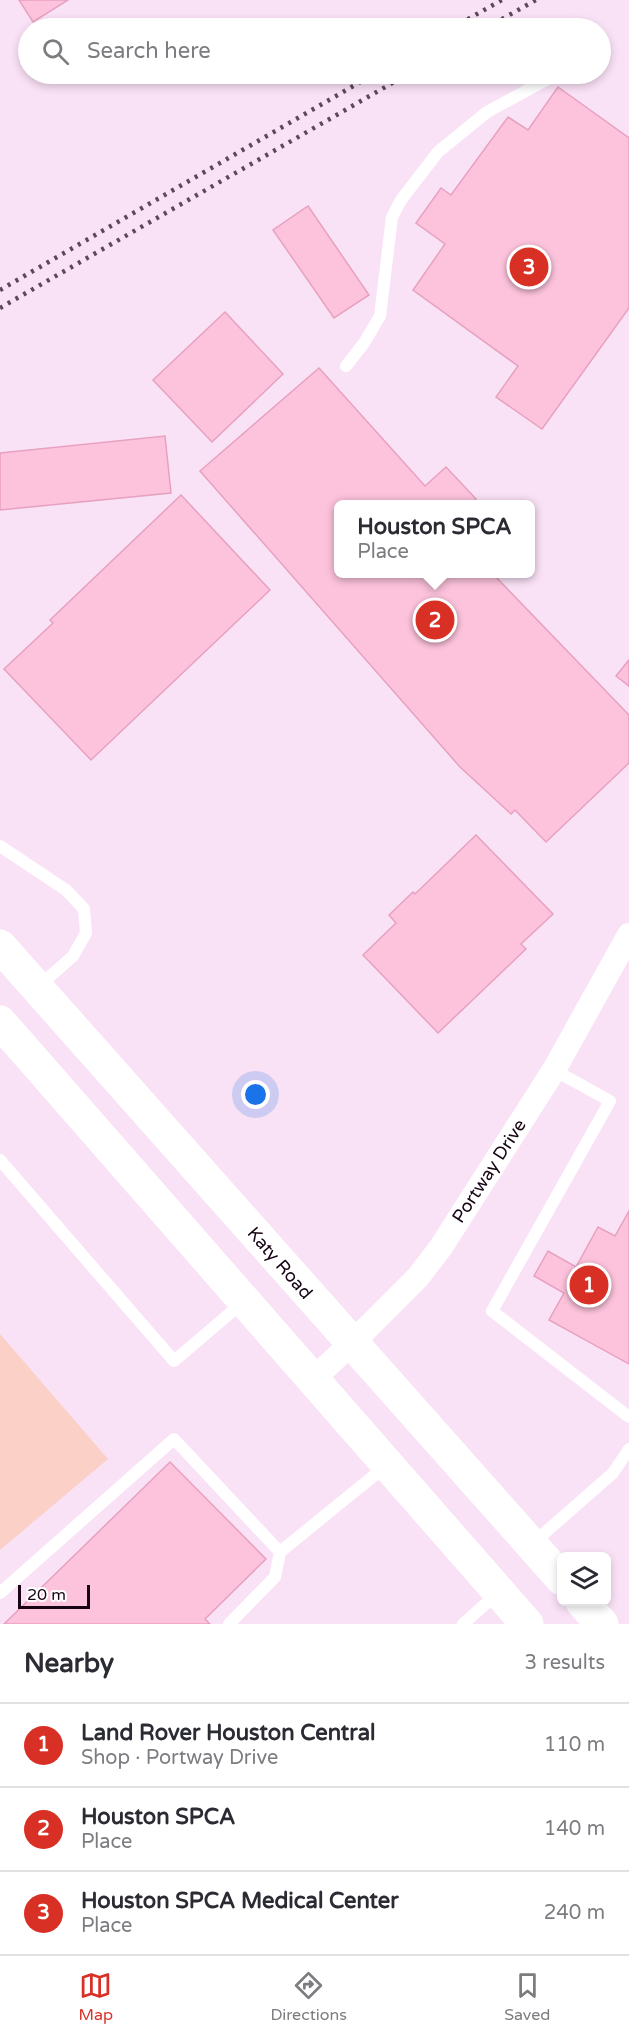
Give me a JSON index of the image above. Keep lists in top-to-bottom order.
{
  "streets": {
    "main road": ["Katy Road"],
    "street": ["Portway Drive"]
  },
  "crossings": [
    ["Portway Drive", "Katy Road"]
  ],
  "scale_bar": "20 m",
  "page": {
    "search": "Search here",
    "pins": ["3", "2", "1"],
    "popup": ["Houston SPCA", "Place"],
    "scale": "20 m",
    "heading": ["Nearby", "3 results"],
    "list": [
      {
        "mark": "1",
        "name": "Land Rover Houston Central",
        "note": "Shop · Portway Drive",
        "value": "110 m"
      },
      {
        "mark": "2",
        "name": "Houston SPCA",
        "note": "Place",
        "value": "140 m"
      },
      {
        "mark": "3",
        "name": "Houston SPCA Medical Center",
        "note": "Place",
        "value": "240 m"
      }
    ],
    "nav": ["Map", "Directions", "Saved"]
  }
}
